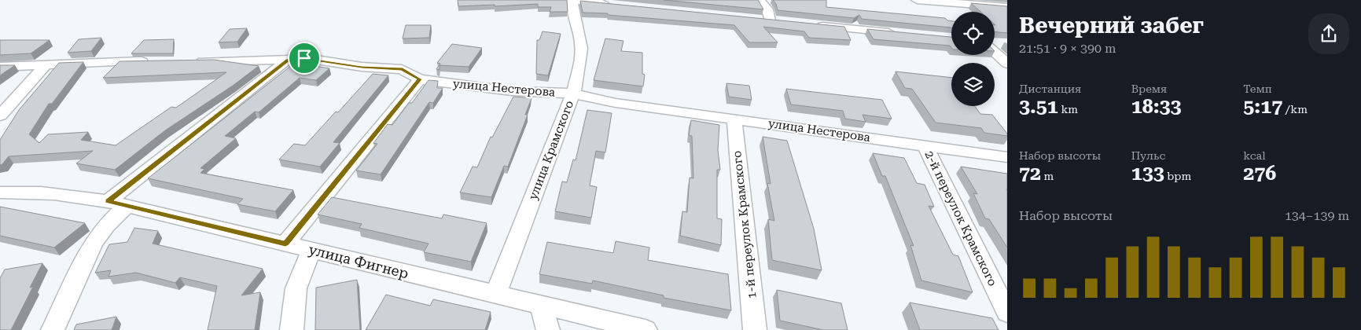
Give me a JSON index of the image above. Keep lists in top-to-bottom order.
{
  "streets": {
    "street": [
      "улица Нестерова",
      "улица Крамского",
      "2-й переулок Крамского",
      "1-й переулок Крамского",
      "улица Фигнер"
    ]
  },
  "crossings": [
    ["улица Нестерова", "улица Крамского"],
    ["улица Нестерова", "2-й переулок Крамского"],
    ["улица Нестерова", "1-й переулок Крамского"],
    ["улица Крамского", "улица Фигнер"]
  ],
  "page": {
    "heading": ["Вечерний забег", "21:51 · 9 × 390 m"],
    "stats": [
      ["Дистанция", "3.51 km"],
      ["Время", "18:33"],
      ["Темп", "5:17 /km"],
      ["Набор высоты", "72 m"],
      ["Пульс", "133 bpm"],
      ["kcal", "276"]
    ],
    "chart": ["Набор высоты", "134–139 m"]
  }
}
